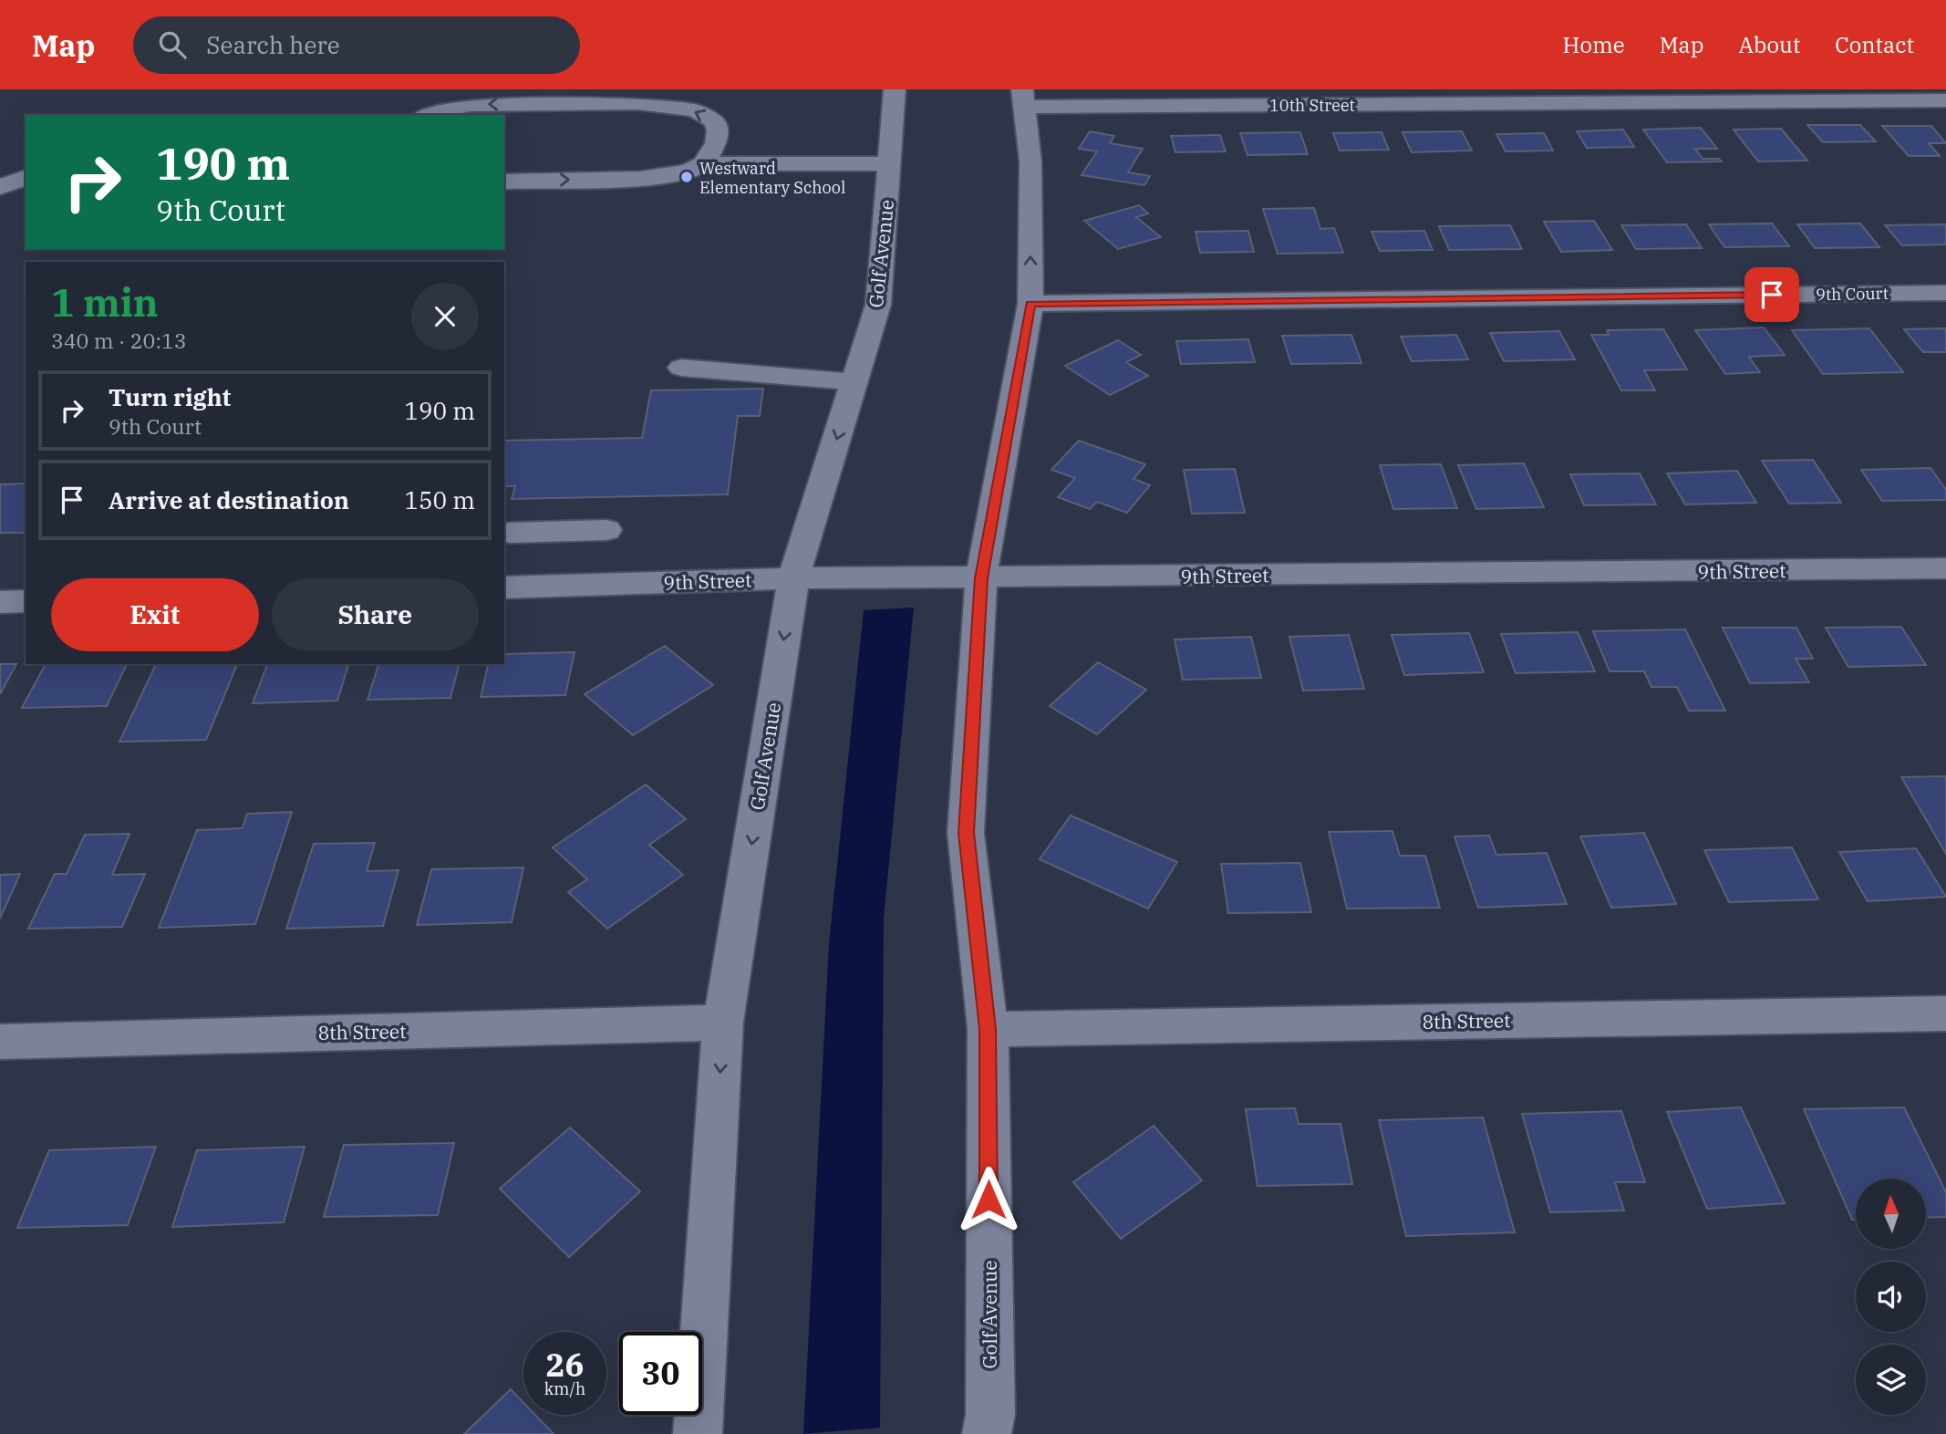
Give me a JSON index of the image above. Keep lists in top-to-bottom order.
{
  "streets": {
    "street": [
      "10th Street",
      "Golf Avenue",
      "9th Court",
      "9th Street",
      "8th Street"
    ]
  },
  "crossings": [
    ["10th Street", "Golf Avenue"],
    ["Golf Avenue", "9th Court"],
    ["Golf Avenue", "9th Street"],
    ["Golf Avenue", "8th Street"]
  ],
  "places": ["Westward Elementary School"],
  "north": "top",
  "page": {
    "header": "Map",
    "search": "Search here",
    "nav": [
      "Home",
      "Map",
      "About",
      "Contact"
    ],
    "turn": ["190 m", "9th Court"],
    "heading": ["1 min", "340 m · 20:13"],
    "list": [
      {
        "name": "Turn right",
        "note": "9th Court",
        "value": "190 m"
      },
      {
        "name": "Arrive at destination",
        "value": "150 m"
      }
    ],
    "buttons": ["Exit", "Share"],
    "speed": "26 km/h",
    "limit": "30"
  }
}
